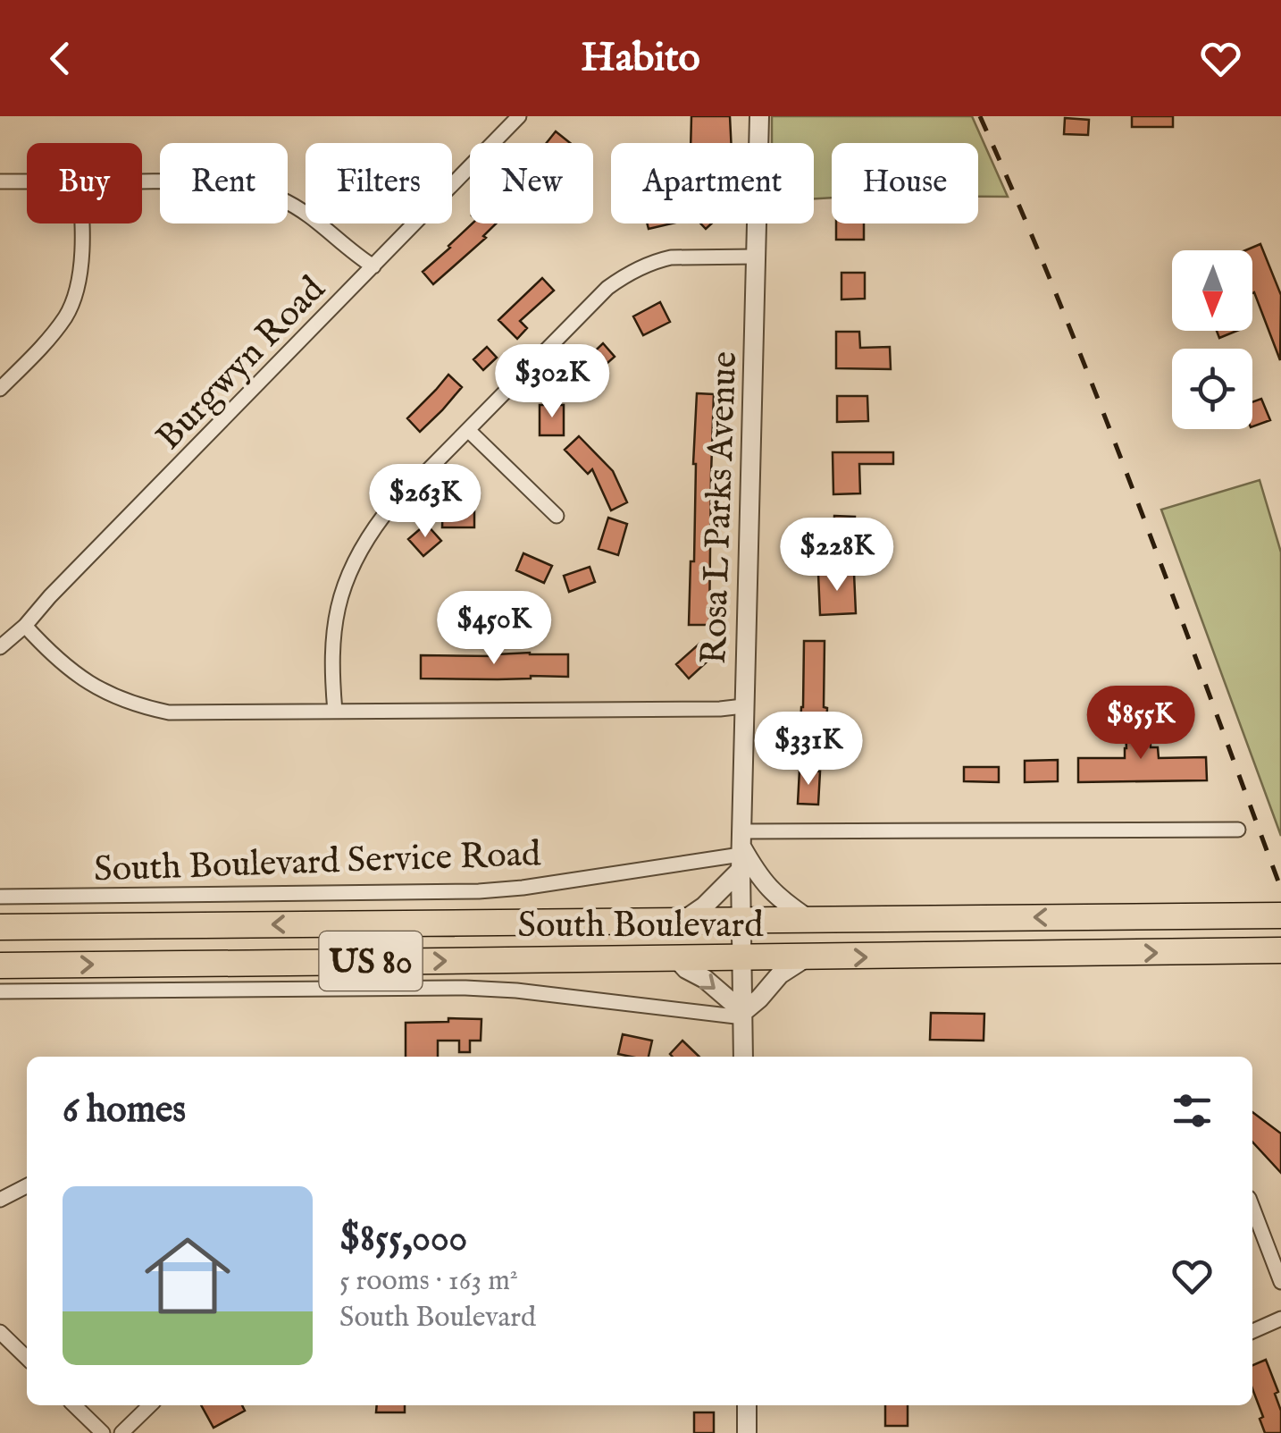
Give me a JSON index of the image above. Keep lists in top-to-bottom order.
{
  "streets": {
    "highway": ["South Boulevard", "US 80"],
    "street": ["Burgwyn Road", "Rosa L Parks Avenue", "South Boulevard Service Road"]
  },
  "crossings": [
    ["Rosa L Parks Avenue", "South Boulevard Service Road"],
    ["Rosa L Parks Avenue", "South Boulevard"]
  ],
  "north": "bottom",
  "page": {
    "header": "Habito",
    "chip": [
      "Buy",
      "Rent",
      "Filters",
      "New",
      "Apartment",
      "House"
    ],
    "price": [
      "$302K",
      "$263K",
      "$228K",
      "$450K",
      "$855K",
      "$331K"
    ],
    "heading": "6 homes",
    "list": [
      {
        "name": "$855,000",
        "note": "5 rooms · 163 m² · South Boulevard"
      }
    ]
  }
}
